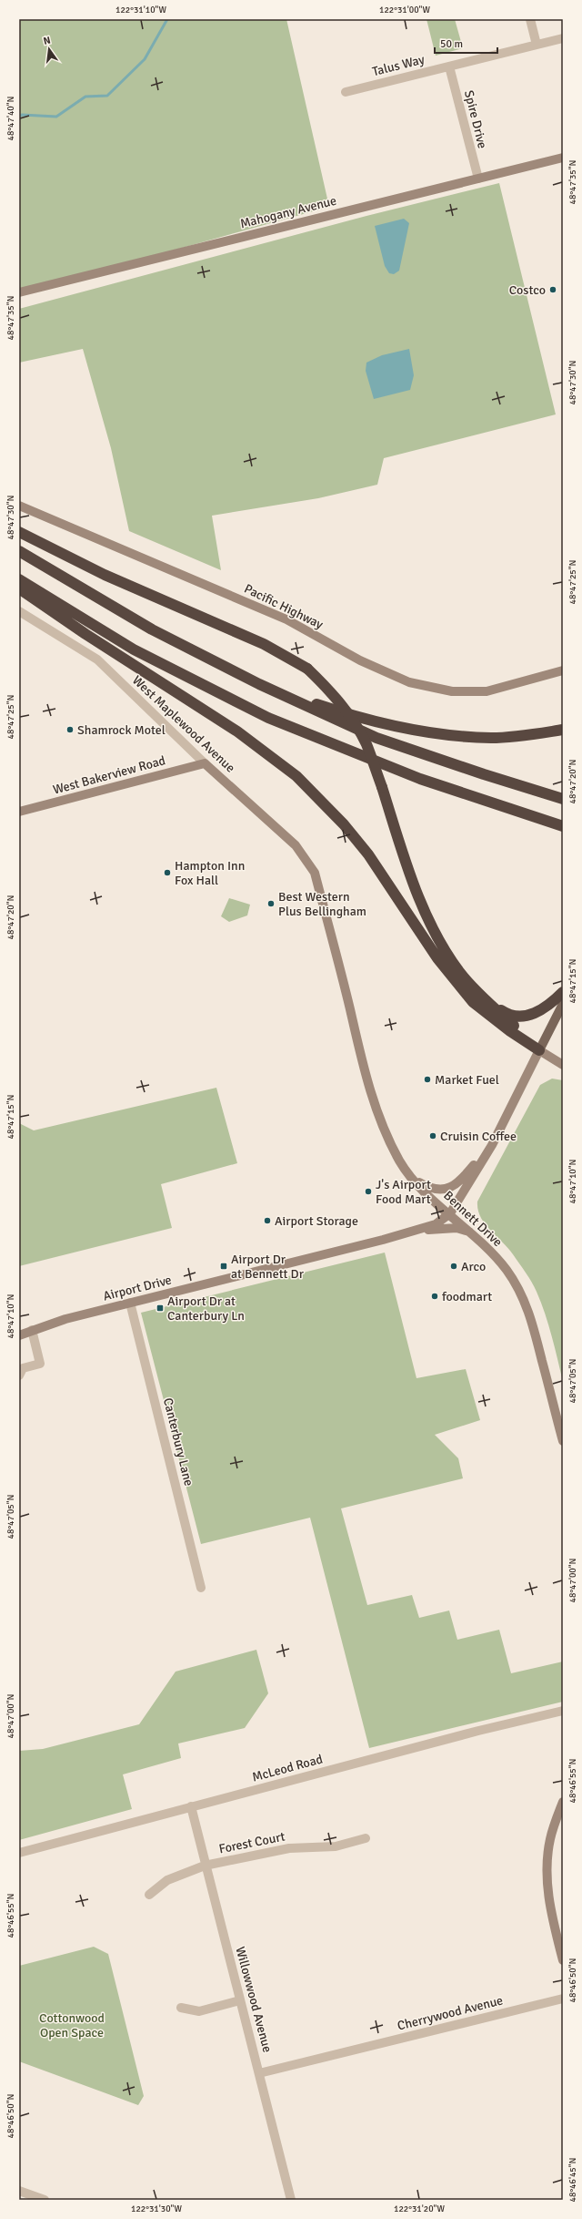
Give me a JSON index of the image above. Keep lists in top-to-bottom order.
{
  "streets": {
    "street": [
      "Talus Way",
      "Spire Drive",
      "Mahogany Avenue",
      "Pacific Highway",
      "West Maplewood Avenue",
      "West Bakerview Road",
      "Bennett Drive",
      "Airport Drive",
      "Canterbury Lane",
      "McLeod Road",
      "Forest Court",
      "Willowwood Avenue",
      "Cherrywood Avenue"
    ]
  },
  "crossings": [
    ["Talus Way", "Spire Drive"],
    ["Spire Drive", "Mahogany Avenue"],
    ["West Maplewood Avenue", "West Bakerview Road"],
    ["West Maplewood Avenue", "Bennett Drive"],
    ["Bennett Drive", "Airport Drive"],
    ["Airport Drive", "Canterbury Lane"],
    ["McLeod Road", "Willowwood Avenue"],
    ["Forest Court", "Willowwood Avenue"],
    ["Willowwood Avenue", "Cherrywood Avenue"]
  ],
  "parks": ["Cottonwood Open Space"],
  "places": {
    "other": [
      "Costco",
      "Shamrock Motel",
      "Hampton Inn Fox Hall",
      "Best Western Plus Bellingham",
      "Market Fuel",
      "Cruisin Coffee",
      "J's Airport Food Mart",
      "Airport Storage",
      "Arco",
      "foodmart"
    ],
    "transit": ["Airport Dr at Bennett Dr", "Airport Dr at Canterbury Ln"]
  },
  "scale_bar": "50 m",
  "north": "top",
  "coordinates": [
    "122°31'10\"W",
    "122°31'00\"W",
    "48°47'40\"N",
    "48°47'35\"N",
    "48°47'30\"N",
    "48°47'25\"N",
    "48°47'20\"N",
    "48°47'15\"N",
    "48°47'10\"N",
    "48°47'05\"N",
    "48°47'00\"N",
    "48°46'55\"N",
    "48°46'50\"N",
    "48°46'45\"N",
    "122°31'30\"W",
    "122°31'20\"W"
  ]
}
